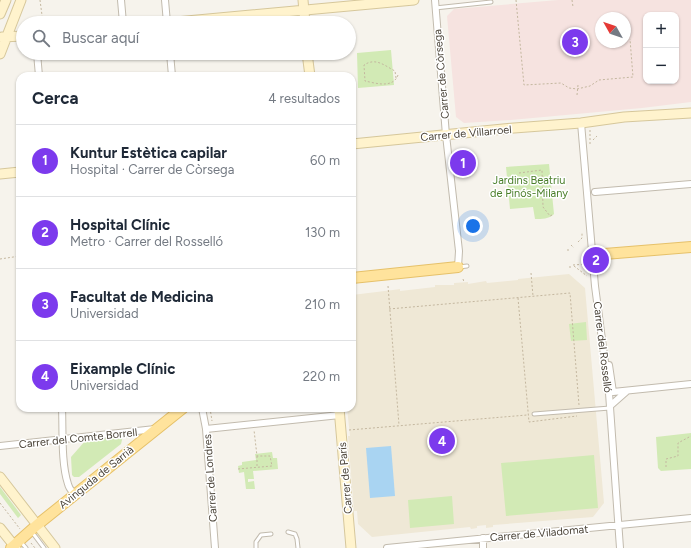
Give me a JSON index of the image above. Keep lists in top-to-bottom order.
{
  "streets": {
    "main road": ["Avinguda de Sarrià"],
    "street": [
      "Carrer de Còrsega",
      "Carrer de Villarroel",
      "Carrer del Rosselló",
      "Carrer del Comte Borrell",
      "Carrer de Londres",
      "Carrer de París",
      "Carrer de Viladomat"
    ]
  },
  "crossings": [
    ["Carrer de Còrsega", "Carrer de Villarroel"],
    ["Carrer de Villarroel", "Carrer del Rosselló"],
    ["Carrer del Rosselló", "Carrer de Viladomat"],
    ["Carrer del Comte Borrell", "Avinguda de Sarrià"]
  ],
  "parks": ["Jardins Beatriu de Pinós-Milany"],
  "north": "top left",
  "page": {
    "map_buttons": ["+", "−"],
    "search": "Buscar aquí",
    "pins": [
      "3",
      "1",
      "2",
      "4"
    ],
    "heading": ["Cerca", "4 resultados"],
    "list": [
      {
        "mark": "1",
        "name": "Kuntur Estètica capilar",
        "note": "Hospital · Carrer de Còrsega",
        "value": "60 m"
      },
      {
        "mark": "2",
        "name": "Hospital Clínic",
        "note": "Metro · Carrer del Rosselló",
        "value": "130 m"
      },
      {
        "mark": "3",
        "name": "Facultat de Medicina",
        "note": "Universidad",
        "value": "210 m"
      },
      {
        "mark": "4",
        "name": "Eixample Clínic",
        "note": "Universidad",
        "value": "220 m"
      }
    ]
  }
}
